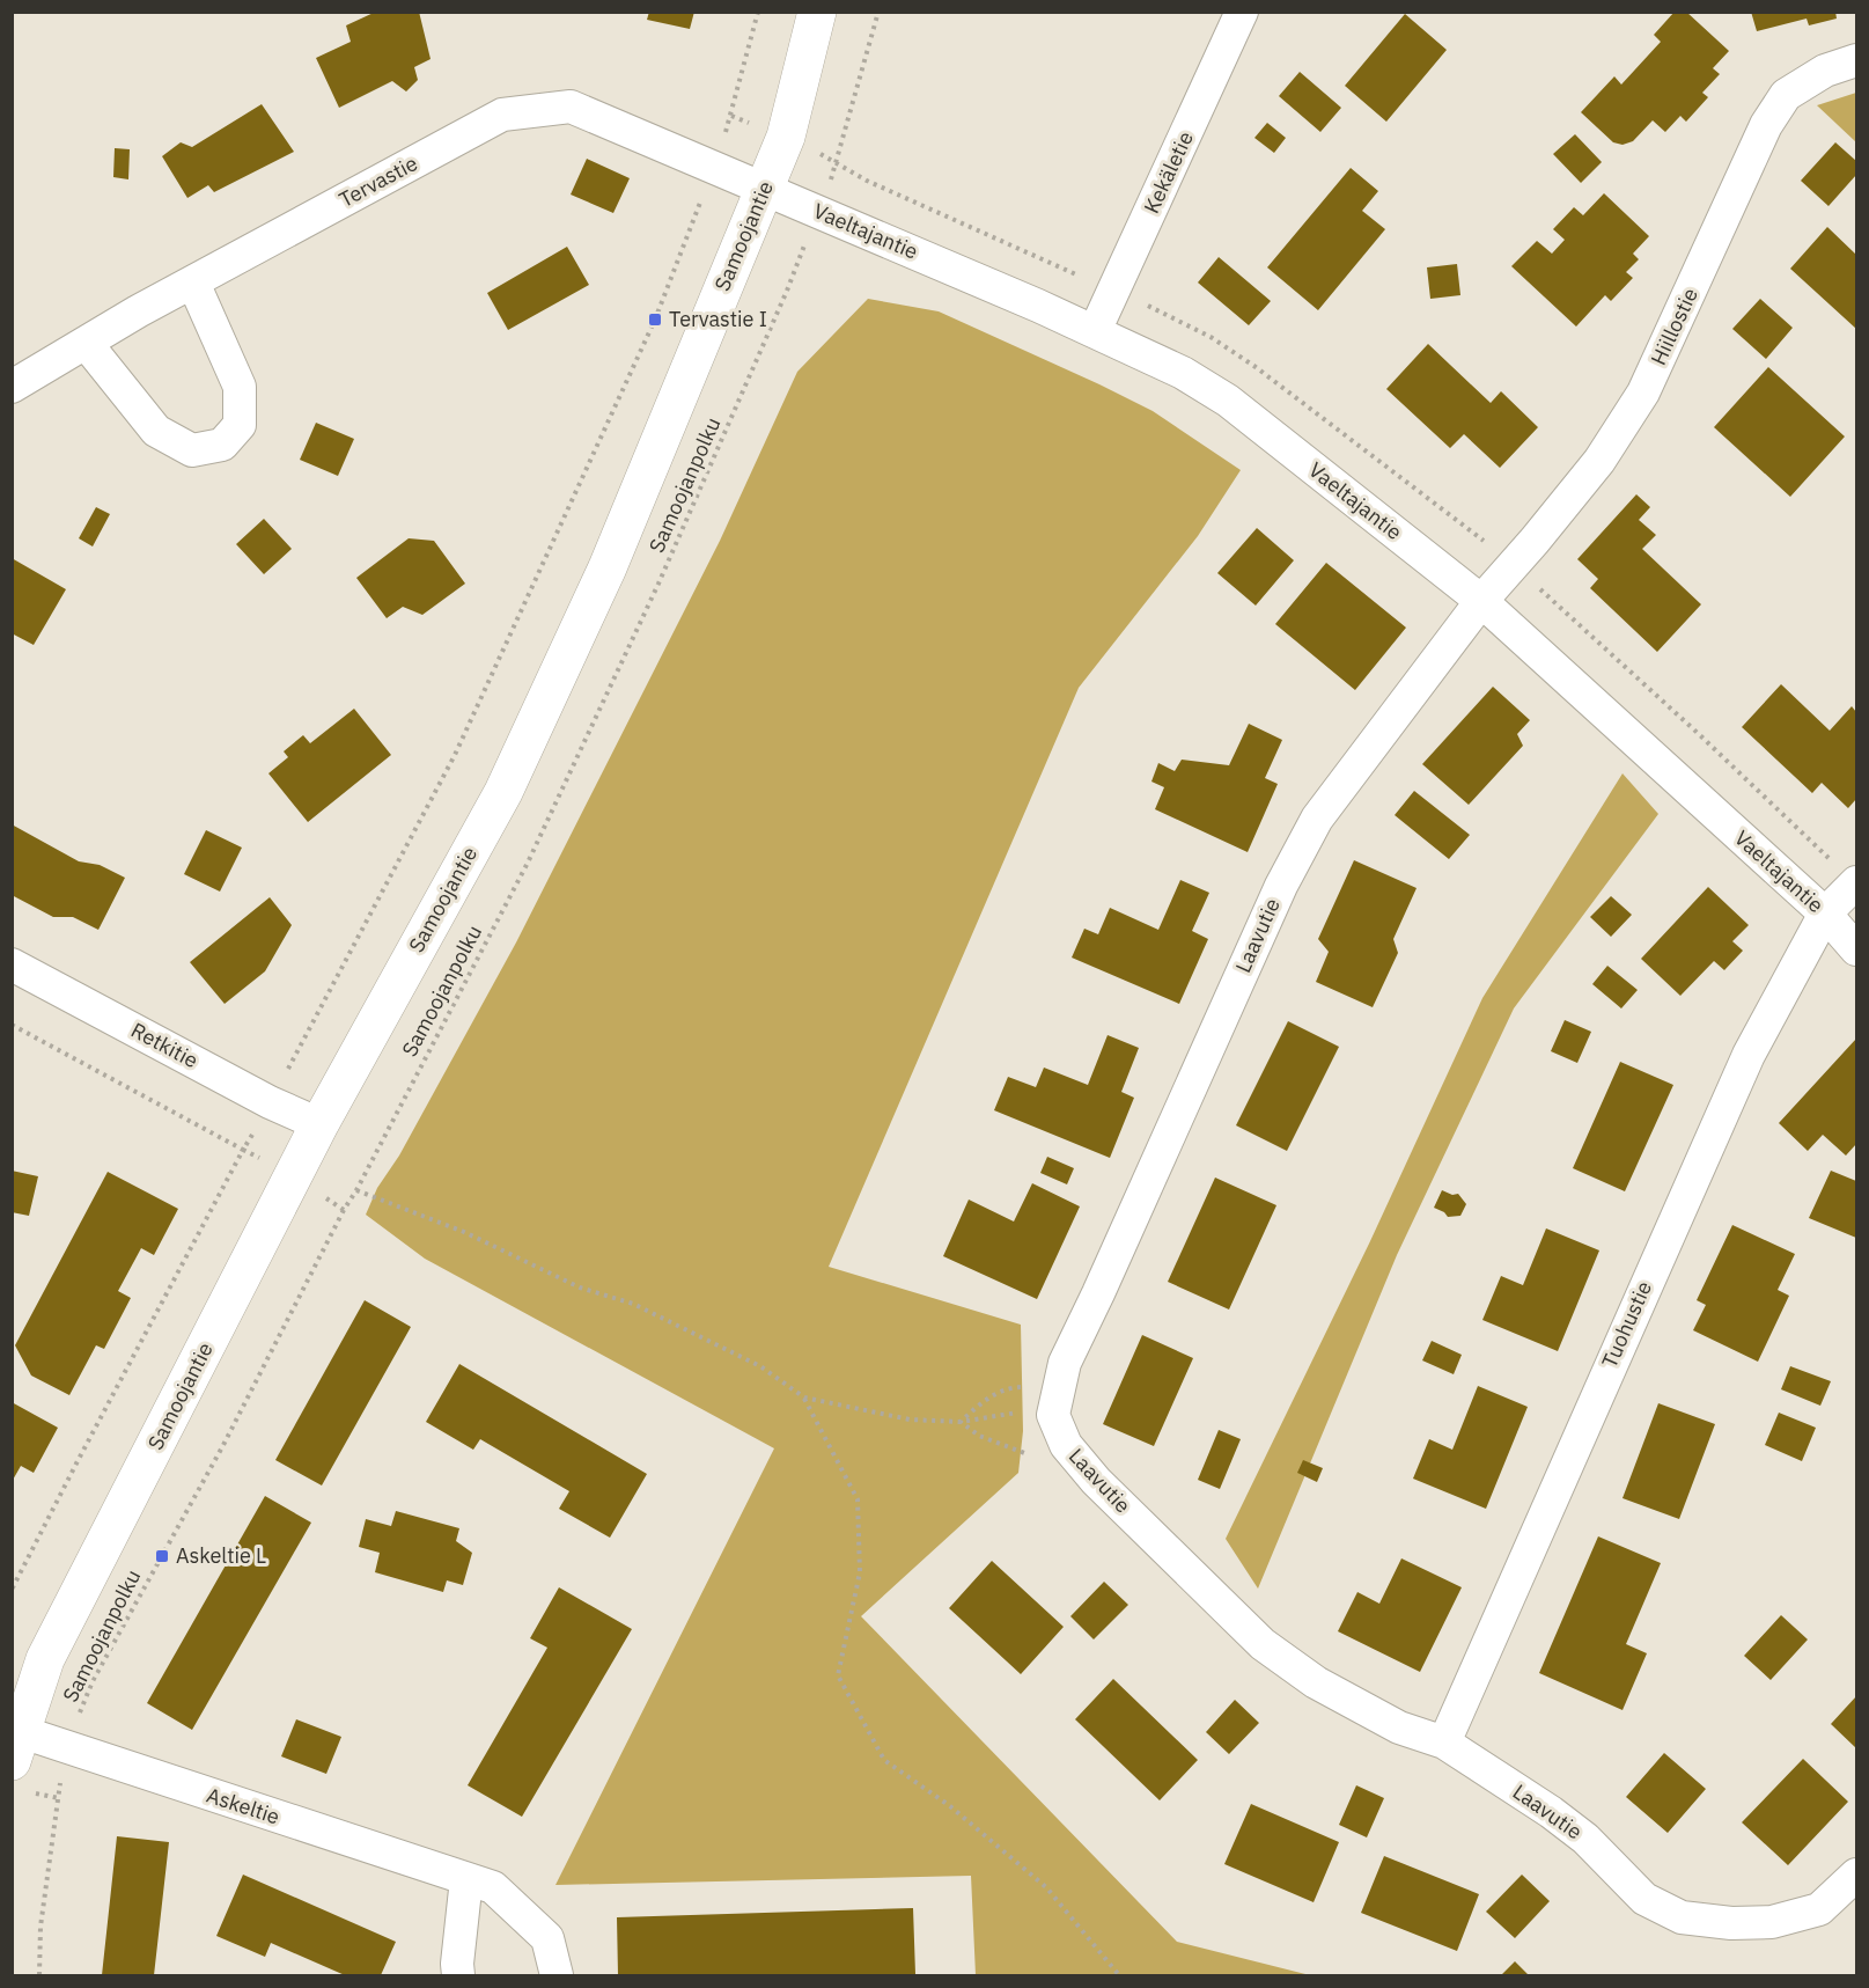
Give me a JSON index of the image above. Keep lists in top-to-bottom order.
{
  "streets": {
    "street": [
      "Kekäletie",
      "Tervastie",
      "Vaeltajantie",
      "Samoojantie",
      "Hiillostie",
      "Laavutie",
      "Retkitie",
      "Tuohustie",
      "Askeltie"
    ],
    "path": ["Samoojanpolku"]
  },
  "crossings": [
    ["Kekäletie", "Vaeltajantie"],
    ["Tervastie", "Vaeltajantie"],
    ["Tervastie", "Samoojantie"],
    ["Vaeltajantie", "Samoojantie"],
    ["Vaeltajantie", "Hiillostie"],
    ["Vaeltajantie", "Samoojanpolku"],
    ["Vaeltajantie", "Laavutie"],
    ["Vaeltajantie", "Tuohustie"],
    ["Samoojantie", "Retkitie"],
    ["Samoojantie", "Askeltie"],
    ["Hiillostie", "Laavutie"],
    ["Samoojanpolku", "Askeltie"],
    ["Laavutie", "Tuohustie"]
  ],
  "places": {
    "transit": ["Tervastie I", "Askeltie L"]
  }
}
